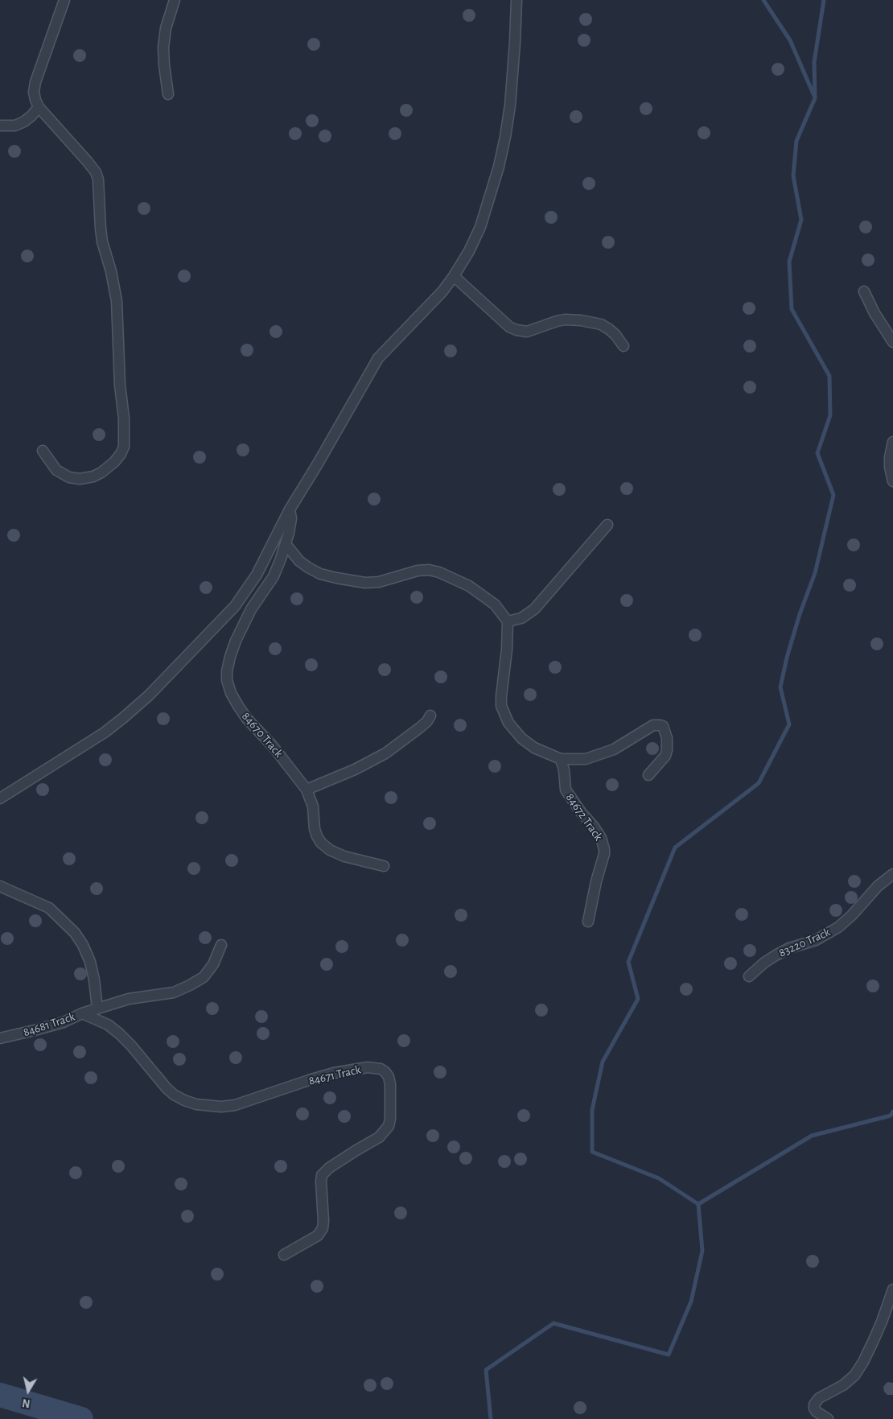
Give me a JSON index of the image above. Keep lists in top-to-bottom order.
{
  "streets": {
    "street": [
      "84670 Track",
      "84672 Track",
      "83220 Track",
      "84681 Track",
      "84671 Track"
    ]
  },
  "crossings": [
    ["84681 Track", "84671 Track"]
  ],
  "north": "bottom"
}
